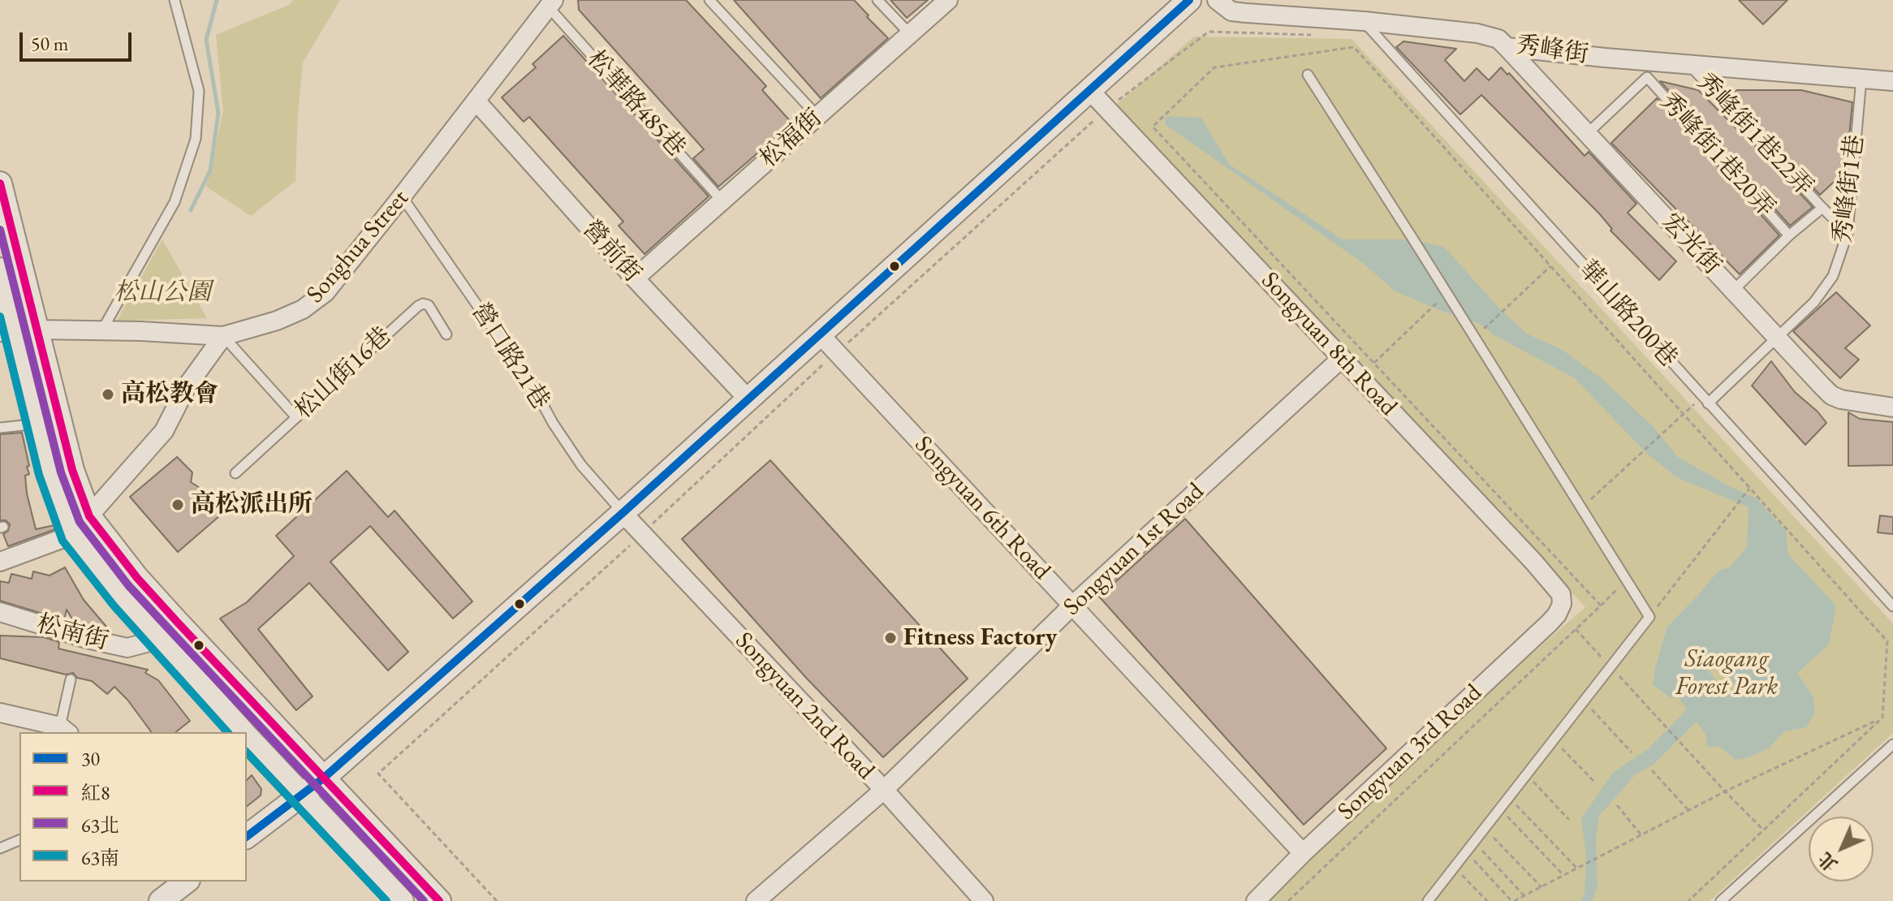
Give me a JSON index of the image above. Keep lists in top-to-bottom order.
{
  "streets": {
    "street": [
      "秀峰街",
      "松福街",
      "宏光街",
      "Songhua Street",
      "營前街",
      "Songyuan 8th Road",
      "Songyuan 6th Road",
      "Songyuan 1st Road",
      "松南街",
      "Songyuan 2nd Road",
      "Songyuan 3rd Road"
    ],
    "lane": [
      "松華路485巷",
      "秀峰街1巷22弄",
      "秀峰街1巷20弄",
      "秀峰街1巷",
      "華山路200巷",
      "營口路21巷",
      "松山街16巷"
    ]
  },
  "crossings": [
    ["秀峰街", "秀峰街1巷22弄"],
    ["秀峰街", "秀峰街1巷"],
    ["秀峰街", "宏光街"],
    ["秀峰街", "華山路200巷"],
    ["松華路485巷", "松福街"],
    ["松華路485巷", "Songhua Street"],
    ["秀峰街1巷22弄", "秀峰街1巷"],
    ["松福街", "營前街"],
    ["秀峰街1巷20弄", "宏光街"],
    ["秀峰街1巷", "宏光街"],
    ["秀峰街1巷", "華山路200巷"],
    ["Songhua Street", "營前街"],
    ["Songhua Street", "營口路21巷"],
    ["Songyuan 8th Road", "Songyuan 1st Road"],
    ["Songyuan 8th Road", "Songyuan 3rd Road"],
    ["營口路21巷", "Songyuan 2nd Road"],
    ["Songyuan 6th Road", "Songyuan 1st Road"],
    ["Songyuan 6th Road", "Songyuan 3rd Road"],
    ["Songyuan 1st Road", "Songyuan 2nd Road"]
  ],
  "parks": ["松山公園", "Siaogang Forest Park"],
  "places": ["高松教會", "高松派出所", "Fitness Factory"],
  "lines": [
    "transit line 30",
    "transit line 紅8",
    "transit line 63北",
    "transit line 63南"
  ],
  "legend": [
    "30",
    "紅8",
    "63北",
    "63南"
  ],
  "scale_bar": "50 m",
  "north": "bottom left"
}
